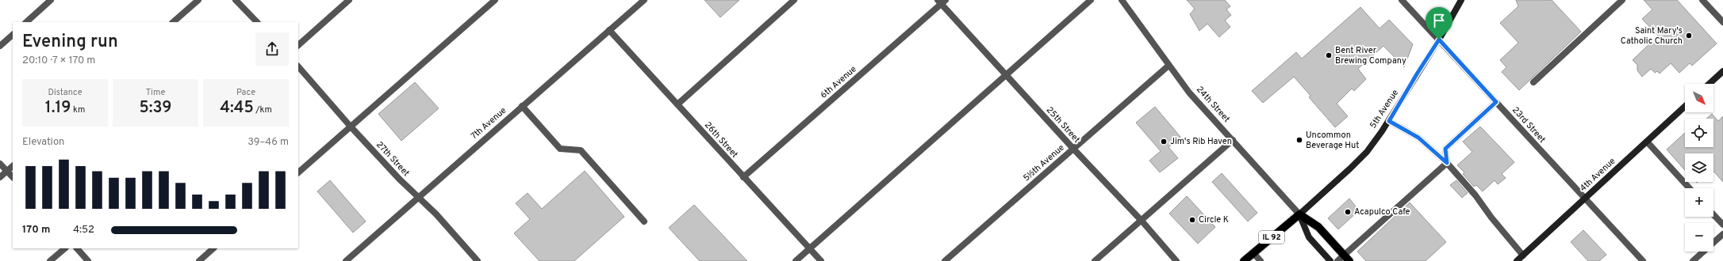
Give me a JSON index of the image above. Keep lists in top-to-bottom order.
{
  "streets": {
    "main road": [
      "24th Street",
      "5th Avenue",
      "4th Avenue",
      "IL 92"
    ],
    "street": [
      "6th Avenue",
      "7th Avenue",
      "25th Street",
      "23rd Street",
      "26th Street",
      "27th Street",
      "5½th Avenue"
    ]
  },
  "crossings": [
    ["6th Avenue", "25th Street"],
    ["6th Avenue", "26th Street"],
    ["24th Street", "5th Avenue"],
    ["24th Street", "5½th Avenue"],
    ["5th Avenue", "23rd Street"],
    ["7th Avenue", "26th Street"],
    ["7th Avenue", "27th Street"],
    ["25th Street", "5½th Avenue"],
    ["23rd Street", "4th Avenue"]
  ],
  "places": [
    "Saint Mary's Catholic Church",
    "Bent River Brewing Company",
    "Uncommon Beverage Hut",
    "Jim's Rib Haven",
    "Acapulco Cafe",
    "Circle K"
  ],
  "north": "bottom right",
  "page": {
    "heading": ["Evening run", "20:10 · 7 × 170 m"],
    "stats": [
      ["Distance", "1.19 km"],
      ["Time", "5:39"],
      ["Pace", "4:45 /km"]
    ],
    "map_buttons": ["+", "−"],
    "chart": ["Elevation", "39–46 m"],
    "list": [
      {
        "name": "170 m",
        "note": "4:52"
      }
    ]
  }
}
